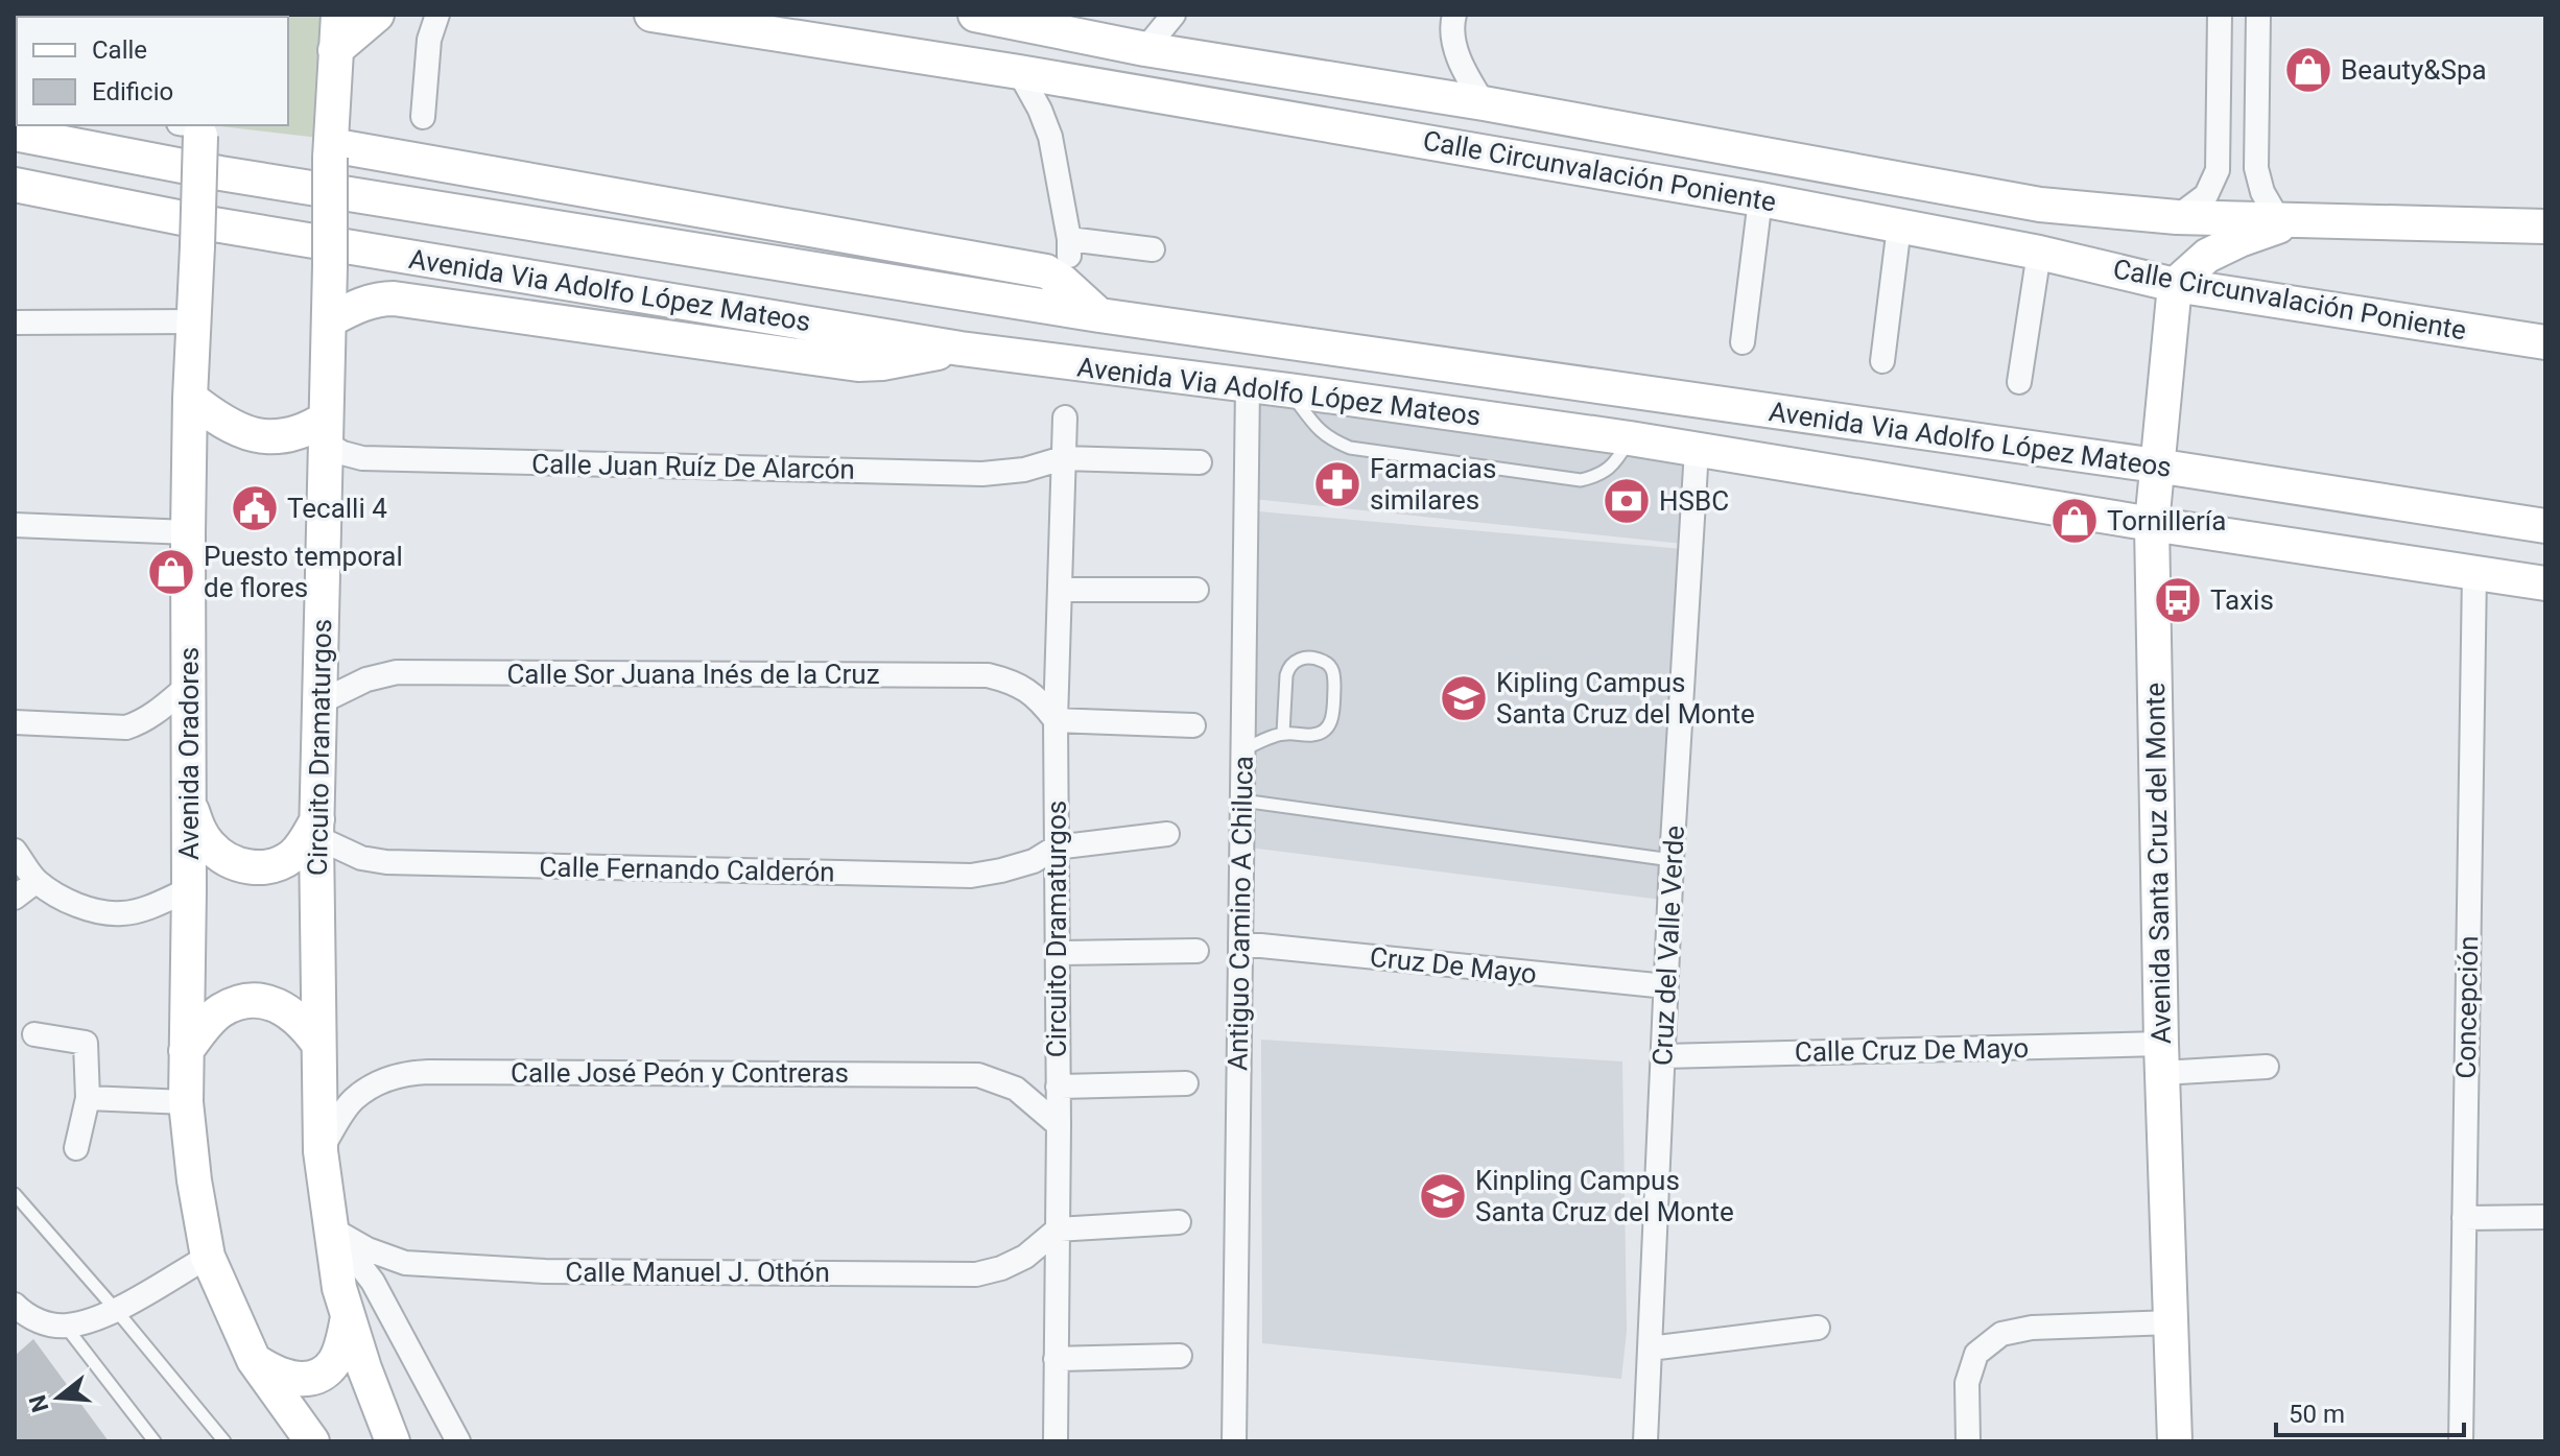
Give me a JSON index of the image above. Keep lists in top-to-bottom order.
{
  "streets": {
    "main road": [
      "Calle Circunvalación Poniente",
      "Avenida Via Adolfo López Mateos",
      "Circuito Dramaturgos",
      "Avenida Oradores",
      "Avenida Santa Cruz del Monte"
    ],
    "street": [
      "Calle Juan Ruíz De Alarcón",
      "Calle Sor Juana Inés de la Cruz",
      "Calle Fernando Calderón",
      "Antiguo Camino A Chiluca",
      "Cruz del Valle Verde",
      "Cruz De Mayo",
      "Concepción",
      "Calle Cruz De Mayo",
      "Calle José Peón y Contreras",
      "Calle Manuel J. Othón"
    ]
  },
  "crossings": [
    ["Calle Circunvalación Poniente", "Avenida Santa Cruz del Monte"],
    ["Avenida Via Adolfo López Mateos", "Avenida Santa Cruz del Monte"],
    ["Avenida Via Adolfo López Mateos", "Antiguo Camino A Chiluca"],
    ["Avenida Via Adolfo López Mateos", "Cruz del Valle Verde"],
    ["Avenida Via Adolfo López Mateos", "Concepción"],
    ["Calle Juan Ruíz De Alarcón", "Circuito Dramaturgos"],
    ["Calle Sor Juana Inés de la Cruz", "Circuito Dramaturgos"],
    ["Circuito Dramaturgos", "Calle Fernando Calderón"],
    ["Circuito Dramaturgos", "Calle José Peón y Contreras"],
    ["Circuito Dramaturgos", "Calle Manuel J. Othón"],
    ["Avenida Santa Cruz del Monte", "Calle Cruz De Mayo"],
    ["Antiguo Camino A Chiluca", "Cruz De Mayo"],
    ["Cruz del Valle Verde", "Cruz De Mayo"],
    ["Cruz del Valle Verde", "Calle Cruz De Mayo"]
  ],
  "places": {
    "shop": ["Beauty&Spa", "Tornillería", "Puesto temporal de flores"],
    "pharmacy": ["Farmacias similares"],
    "bank": ["HSBC"],
    "public building": ["Tecalli 4"],
    "bus stop": ["Taxis"],
    "school or university": ["Kipling Campus Santa Cruz del Monte", "Kinpling Campus Santa Cruz del Monte"]
  },
  "legend": ["Calle", "Edificio"],
  "scale_bar": "50 m",
  "north": "left"
}
